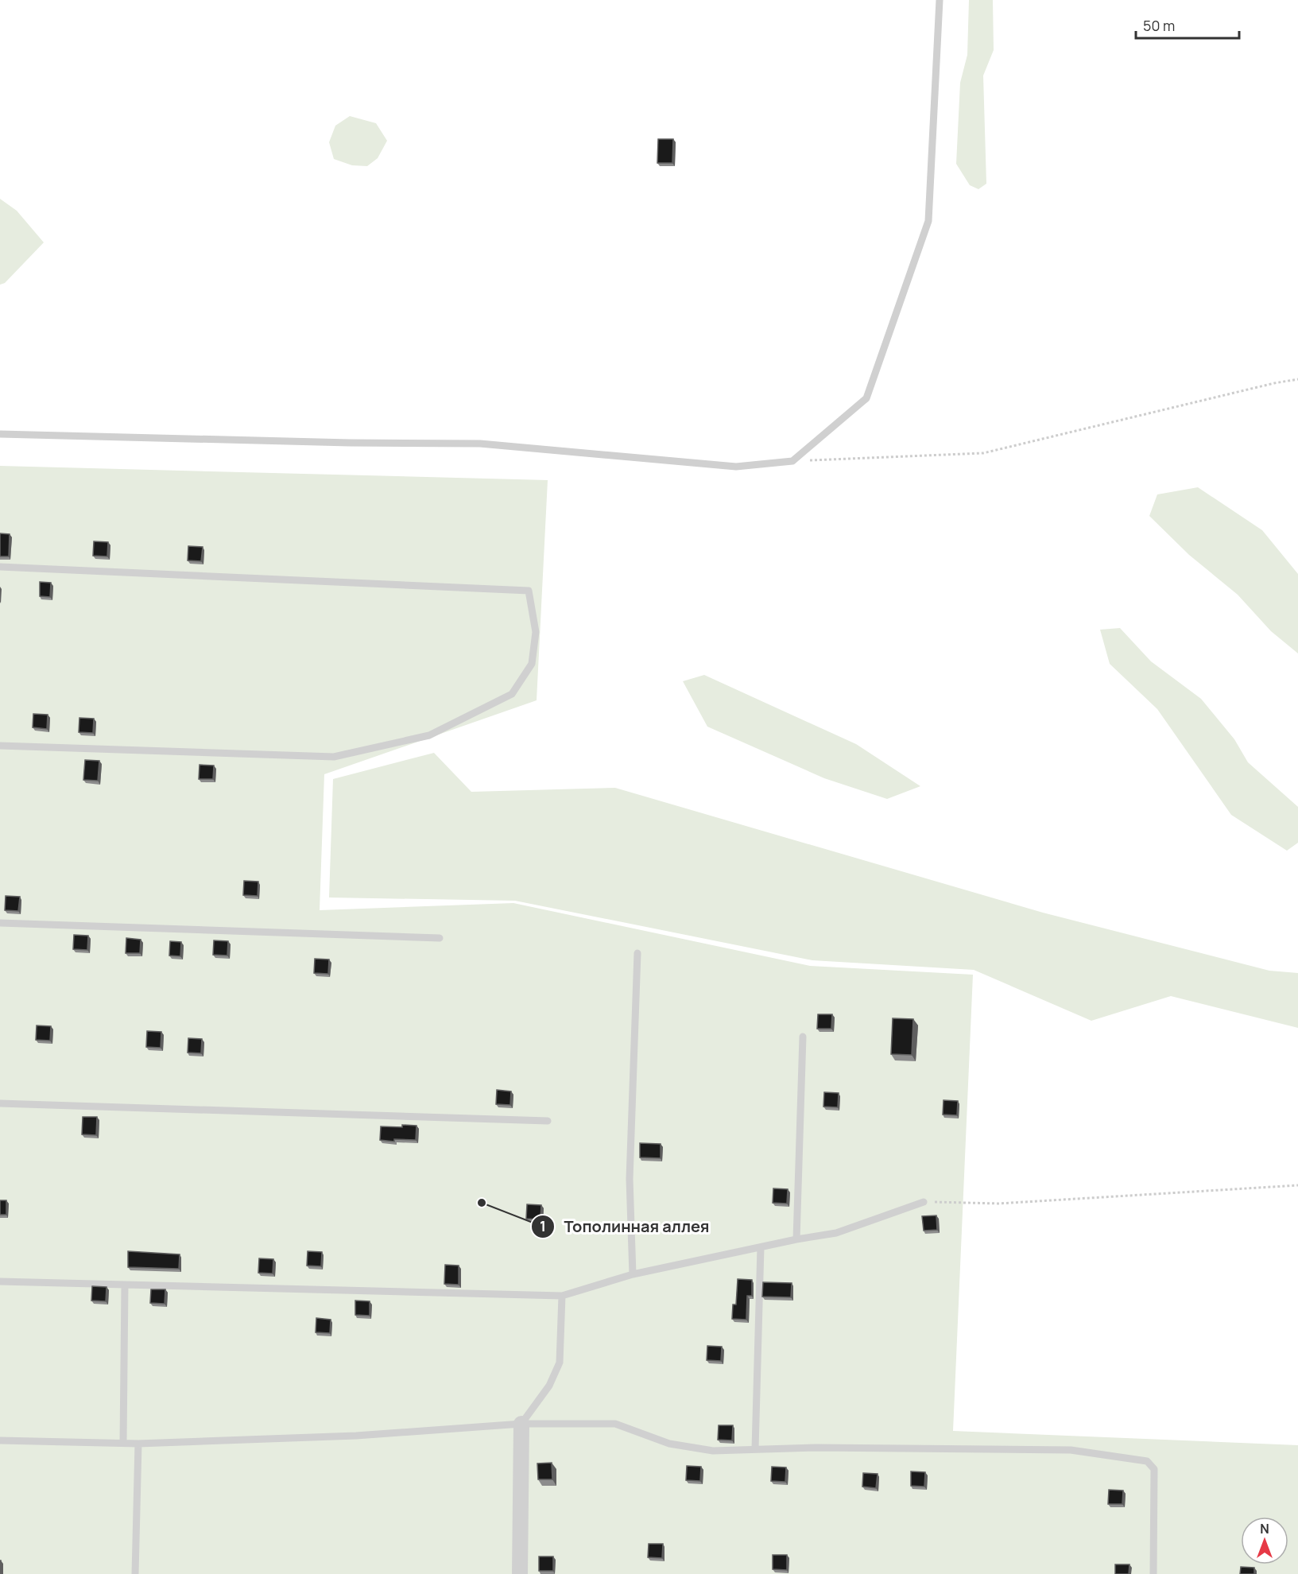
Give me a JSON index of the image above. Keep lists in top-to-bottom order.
{
  "places": ["Тополинная аллея"],
  "scale_bar": "50 m",
  "north": "top"
}
